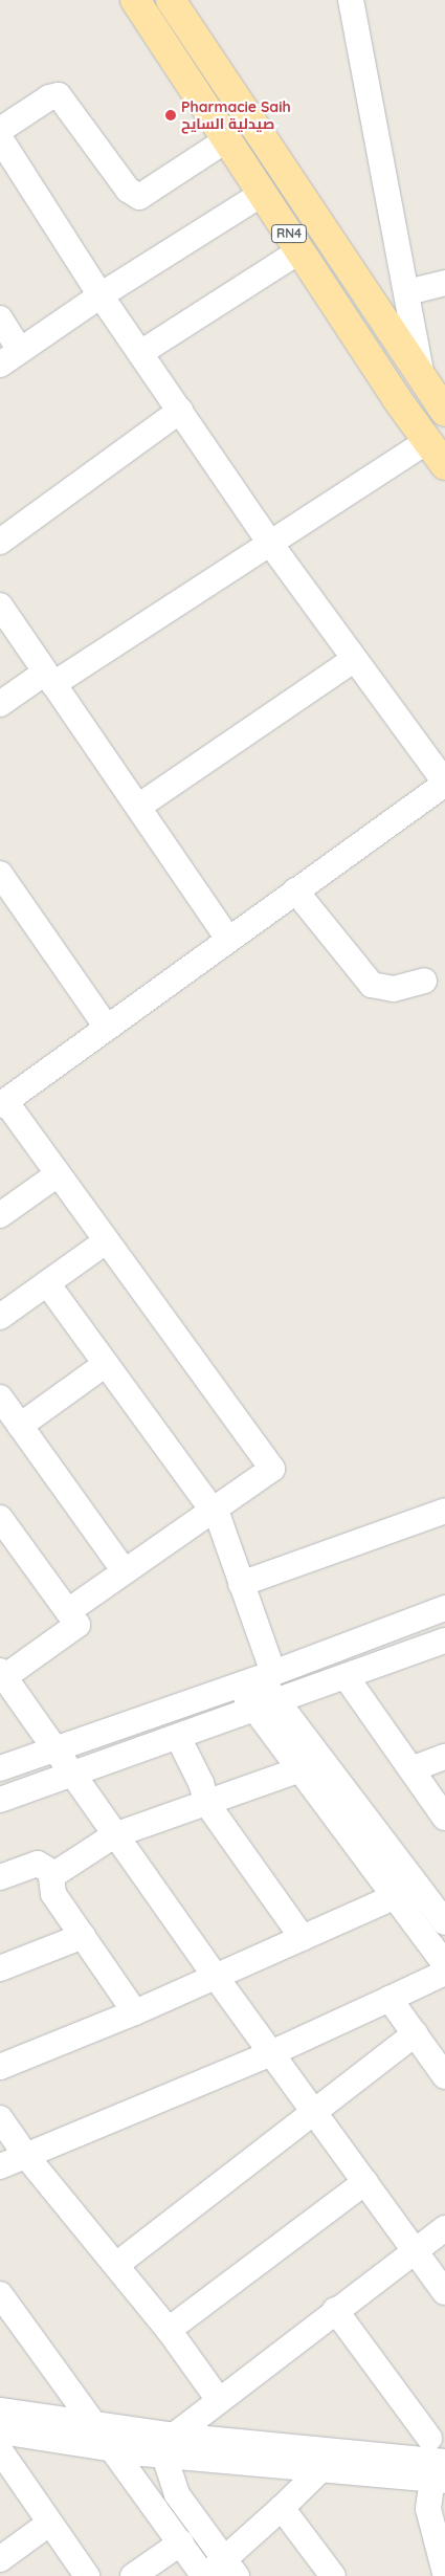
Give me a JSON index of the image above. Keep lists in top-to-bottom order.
{
  "streets": {
    "main road": ["RN4"]
  },
  "places": ["Pharmacie Saih صيدلية السايح"]
}
